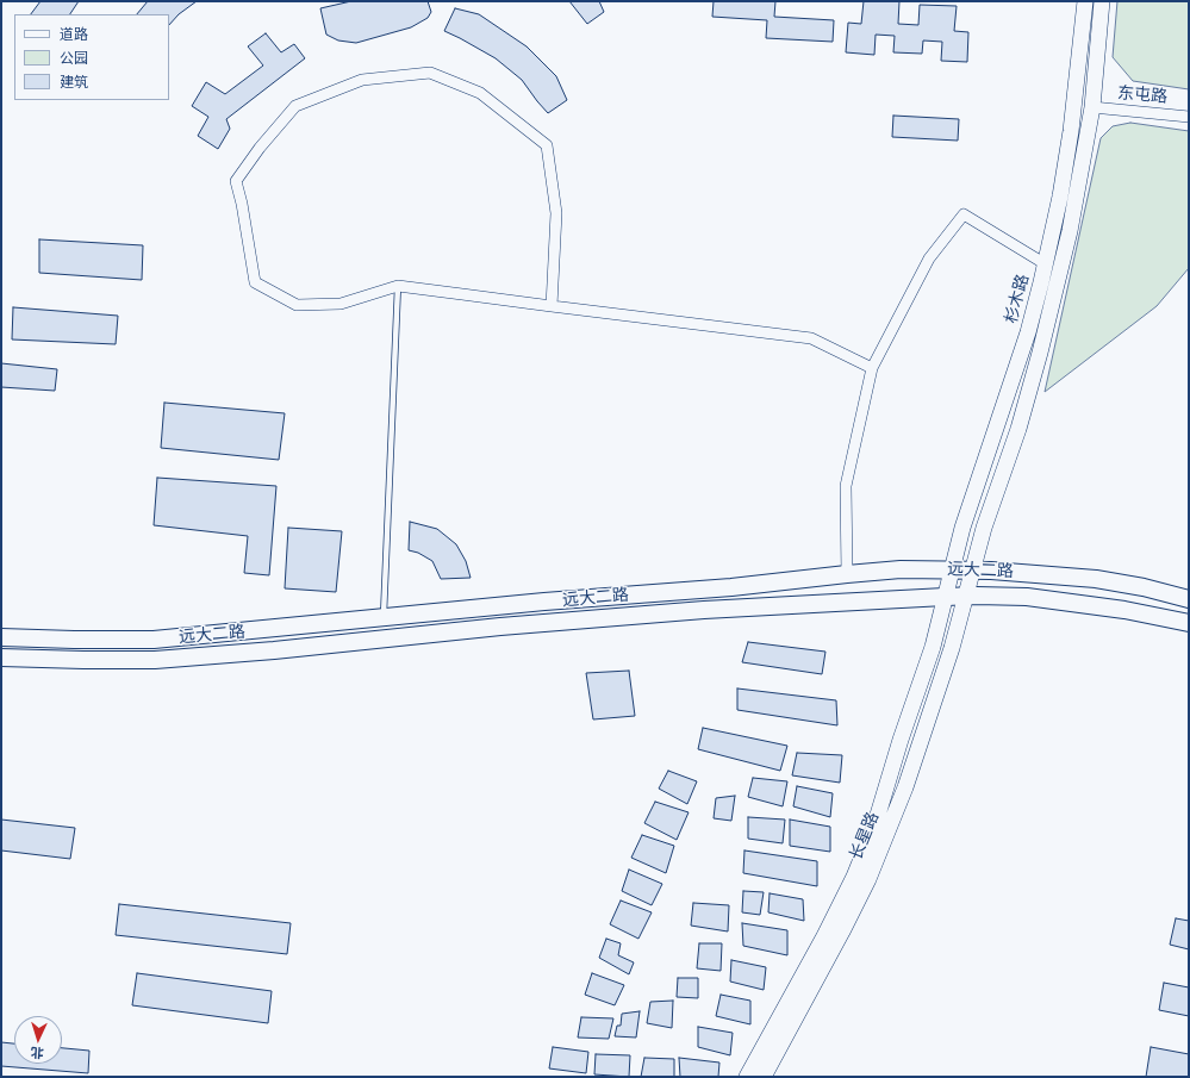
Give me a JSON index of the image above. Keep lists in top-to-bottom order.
{
  "streets": {
    "main road": ["杉木路", "远大二路", "长星路"],
    "street": ["东屯路"]
  },
  "crossings": [
    ["东屯路", "杉木路"],
    ["杉木路", "远大二路"],
    ["杉木路", "长星路"],
    ["远大二路", "长星路"]
  ],
  "legend": ["道路", "公园", "建筑"],
  "north": "bottom"
}
